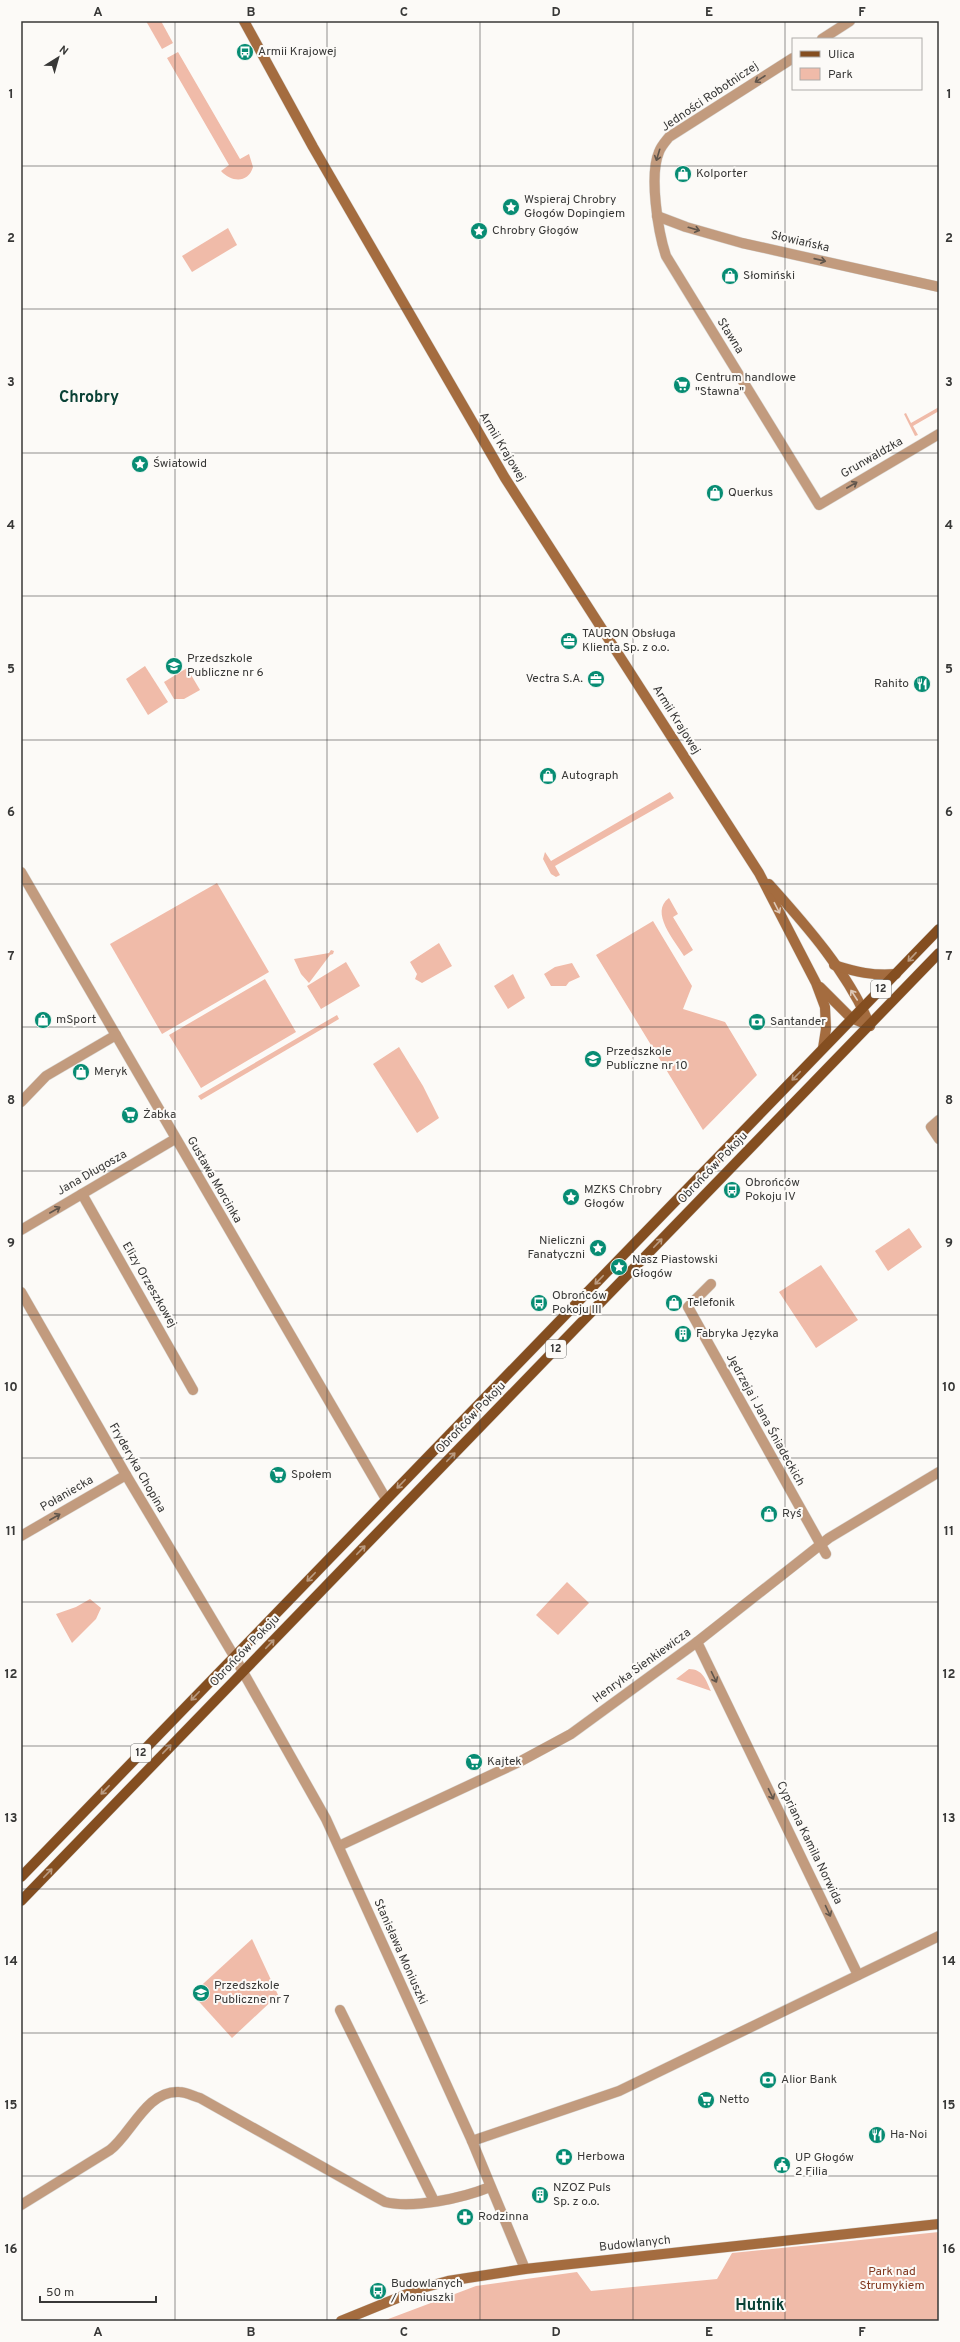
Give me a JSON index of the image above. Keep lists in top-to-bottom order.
{
  "streets": {
    "main road": ["12", "Obrońców Pokoju"],
    "street": [
      "Jedności Robotniczej",
      "Słowiańska",
      "Stawna",
      "Armii Krajowej",
      "Grunwaldzka",
      "Jana Długosza",
      "Gustawa Morcinka",
      "Elizy Orzeszkowej",
      "Jędrzeja i Jana Śniadeckich",
      "Fryderyka Chopina",
      "Połaniecka",
      "Henryka Sienkiewicza",
      "Cypriana Kamila Norwida",
      "Stanisława Moniuszki",
      "Budowlanych"
    ]
  },
  "crossings": [
    ["Jedności Robotniczej", "Słowiańska"],
    ["Jedności Robotniczej", "Stawna"],
    ["Słowiańska", "Stawna"],
    ["Stawna", "Grunwaldzka"],
    ["Armii Krajowej", "Obrońców Pokoju"],
    ["Obrońców Pokoju", "Gustawa Morcinka"],
    ["Obrońców Pokoju", "Fryderyka Chopina"],
    ["Obrońców Pokoju", "Stanisława Moniuszki"],
    ["Jana Długosza", "Gustawa Morcinka"],
    ["Jana Długosza", "Elizy Orzeszkowej"],
    ["Jędrzeja i Jana Śniadeckich", "Henryka Sienkiewicza"],
    ["Fryderyka Chopina", "Połaniecka"],
    ["Fryderyka Chopina", "Stanisława Moniuszki"],
    ["Henryka Sienkiewicza", "Cypriana Kamila Norwida"],
    ["Henryka Sienkiewicza", "Stanisława Moniuszki"],
    ["Stanisława Moniuszki", "Budowlanych"]
  ],
  "one_way": [
    "Jedności Robotniczej",
    "Słowiańska",
    "Grunwaldzka",
    "Jana Długosza",
    "Połaniecka",
    "Cypriana Kamila Norwida"
  ],
  "districts": ["Chrobry", "Hutnik"],
  "parks": ["Park nad Strumykiem"],
  "places": {
    "bus stop": [
      "Armii Krajowej",
      "Obrońców Pokoju IV",
      "Obrońców Pokoju III",
      "Budowlanych / Moniuszki"
    ],
    "shop": [
      "Kolporter",
      "Słomiński",
      "Querkus",
      "Autograph",
      "mSport",
      "Meryk",
      "Telefonik",
      "Ryś"
    ],
    "place": [
      "Wspieraj Chrobry Głogów Dopingiem",
      "Chrobry Głogów",
      "Światowid",
      "MZKS Chrobry Głogów",
      "Nieliczni Fanatyczni",
      "Nasz Piastowski Głogów"
    ],
    "supermarket": [
      "Centrum handlowe \"Stawna\"",
      "Żabka",
      "Społem",
      "Kajtek",
      "Netto"
    ],
    "office": ["TAURON Obsługa Klienta Sp. z o.o.", "Vectra S.A."],
    "school or university": ["Przedszkole Publiczne nr 6", "Przedszkole Publiczne nr 10", "Przedszkole Publiczne nr 7"],
    "restaurant": ["Rahito", "Ha-Noi"],
    "bank": ["Santander", "Alior Bank"],
    "building": ["Fabryka Języka", "NZOZ Puls Sp. z o.o."],
    "pharmacy": ["Herbowa", "Rodzinna"],
    "public building": ["UP Głogów 2 Filia"]
  },
  "legend": ["Ulica", "Park"],
  "scale_bar": "50 m",
  "north": "top right",
  "grid": {
    "columns": [
      "A",
      "B",
      "C",
      "D",
      "E",
      "F"
    ],
    "rows": [
      "1",
      "2",
      "3",
      "4",
      "5",
      "6",
      "7",
      "8",
      "9",
      "10",
      "11",
      "12",
      "13",
      "14",
      "15",
      "16"
    ]
  }
}
